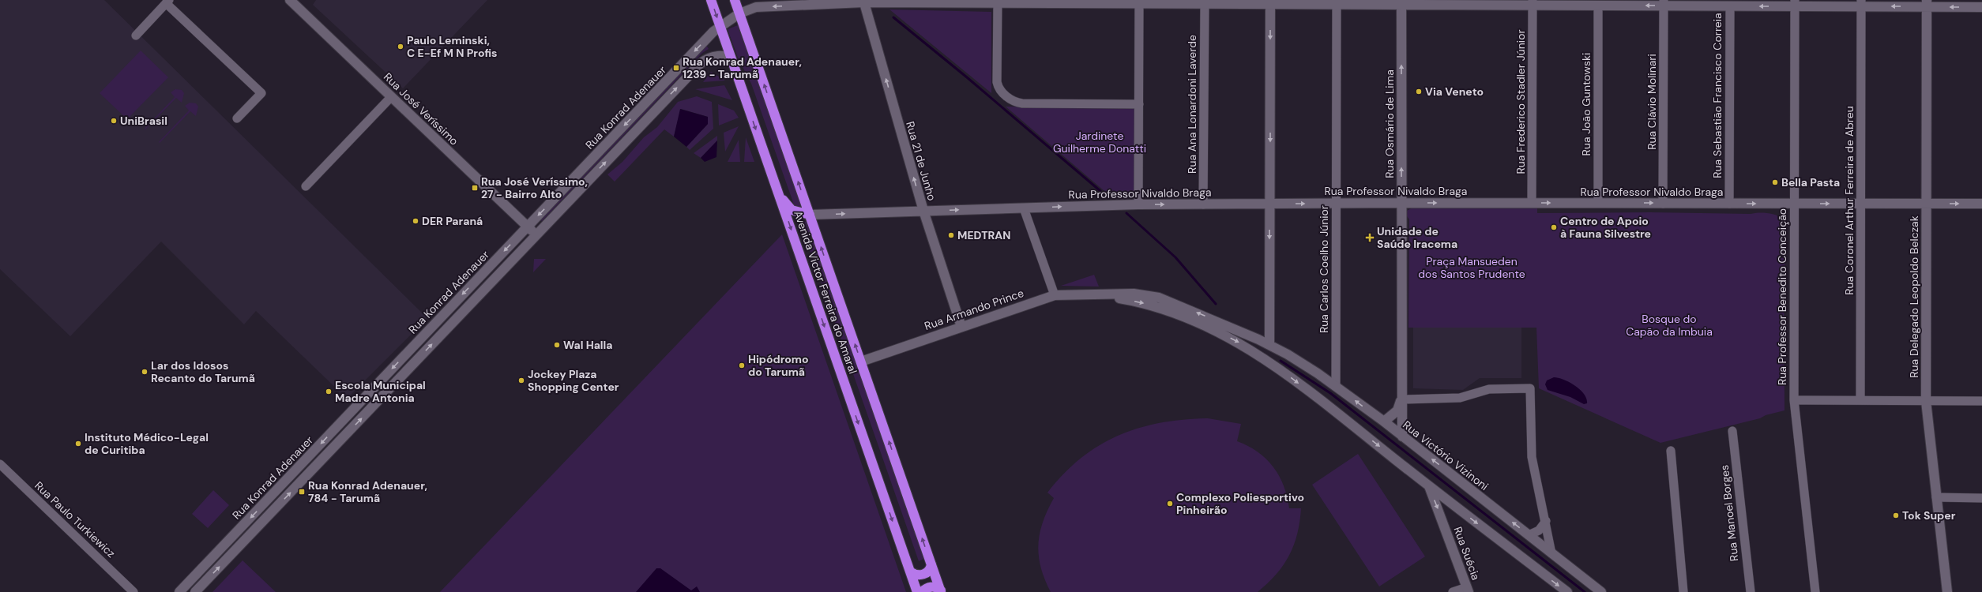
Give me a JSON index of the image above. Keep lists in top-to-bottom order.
{
  "streets": {
    "highway": ["Avenida Victor Ferreira do Amaral"],
    "main road": [
      "Rua Konrad Adenauer",
      "Rua José Veríssimo",
      "Rua Osmário de Lima",
      "Rua 21 de Junho",
      "Rua Professor Nivaldo Braga",
      "Rua Delegado Leopoldo Belczak",
      "Rua Armando Prince",
      "Rua Victório Vizinoni",
      "Rua Suécia"
    ],
    "street": [
      "Rua Sebastião Francisco Correia",
      "Rua Frederico Stadler Júnior",
      "Rua Clávio Molinari",
      "Rua Ana Lonardoni Laverde",
      "Rua João Guntowski",
      "Rua Coronel Arthur Ferreira de Abreu",
      "Rua Carlos Coelho Júnior",
      "Rua Professor Benedito Conceição",
      "Rua Manoel Borges",
      "Rua Paulo Turkiewicz"
    ]
  },
  "crossings": [
    ["Rua Sebastião Francisco Correia", "Rua Konrad Adenauer"],
    ["Rua Sebastião Francisco Correia", "Rua Professor Nivaldo Braga"],
    ["Rua Frederico Stadler Júnior", "Rua Konrad Adenauer"],
    ["Rua Frederico Stadler Júnior", "Rua Professor Nivaldo Braga"],
    ["Rua Clávio Molinari", "Rua Konrad Adenauer"],
    ["Rua Clávio Molinari", "Rua Professor Nivaldo Braga"],
    ["Rua Ana Lonardoni Laverde", "Rua Konrad Adenauer"],
    ["Rua Ana Lonardoni Laverde", "Rua Professor Nivaldo Braga"],
    ["Rua João Guntowski", "Rua Konrad Adenauer"],
    ["Rua João Guntowski", "Rua Professor Nivaldo Braga"],
    ["Rua Konrad Adenauer", "Rua José Veríssimo"],
    ["Rua Konrad Adenauer", "Rua Osmário de Lima"],
    ["Rua Konrad Adenauer", "Rua 21 de Junho"],
    ["Rua Konrad Adenauer", "Rua Coronel Arthur Ferreira de Abreu"],
    ["Rua Konrad Adenauer", "Rua Carlos Coelho Júnior"],
    ["Rua Konrad Adenauer", "Avenida Victor Ferreira do Amaral"],
    ["Rua Konrad Adenauer", "Rua Professor Benedito Conceição"],
    ["Rua Konrad Adenauer", "Rua Delegado Leopoldo Belczak"],
    ["Rua Osmário de Lima", "Rua Professor Nivaldo Braga"],
    ["Rua Osmário de Lima", "Rua Victório Vizinoni"],
    ["Rua 21 de Junho", "Rua Professor Nivaldo Braga"],
    ["Rua 21 de Junho", "Rua Armando Prince"],
    ["Rua Professor Nivaldo Braga", "Rua Coronel Arthur Ferreira de Abreu"],
    ["Rua Professor Nivaldo Braga", "Rua Carlos Coelho Júnior"],
    ["Rua Professor Nivaldo Braga", "Avenida Victor Ferreira do Amaral"],
    ["Rua Professor Nivaldo Braga", "Rua Professor Benedito Conceição"],
    ["Rua Professor Nivaldo Braga", "Rua Delegado Leopoldo Belczak"],
    ["Rua Carlos Coelho Júnior", "Rua Victório Vizinoni"],
    ["Avenida Victor Ferreira do Amaral", "Rua Armando Prince"],
    ["Rua Armando Prince", "Rua Victório Vizinoni"],
    ["Rua Armando Prince", "Rua Suécia"]
  ],
  "one_way": ["Rua Osmário de Lima", "Rua 21 de Junho", "Rua Professor Nivaldo Braga"],
  "parks": ["Jardinete Guilherme Donatti", "Praça Mansueden dos Santos Prudente", "Bosque do Capão da Imbuia"],
  "places": {
    "other": [
      "Paulo Leminski, C E-Ef M N Profis",
      "Via Veneto",
      "UniBrasil",
      "Bella Pasta",
      "DER Paraná",
      "Centro de Apoio à Fauna Silvestre",
      "MEDTRAN",
      "Wal Halla",
      "Hipódromo do Tarumã",
      "Lar dos Idosos Recanto do Tarumã",
      "Jockey Plaza Shopping Center",
      "Escola Municipal Madre Antonia",
      "Instituto Médico-Legal de Curitiba",
      "Complexo Poliesportivo Pinheirão",
      "Tok Super"
    ],
    "transit": ["Rua Konrad Adenauer, 1239 - Tarumã", "Rua José Veríssimo, 27 - Bairro Alto", "Rua Konrad Adenauer, 784 - Tarumã"],
    "health": ["Unidade de Saúde Iracema"]
  }
}
